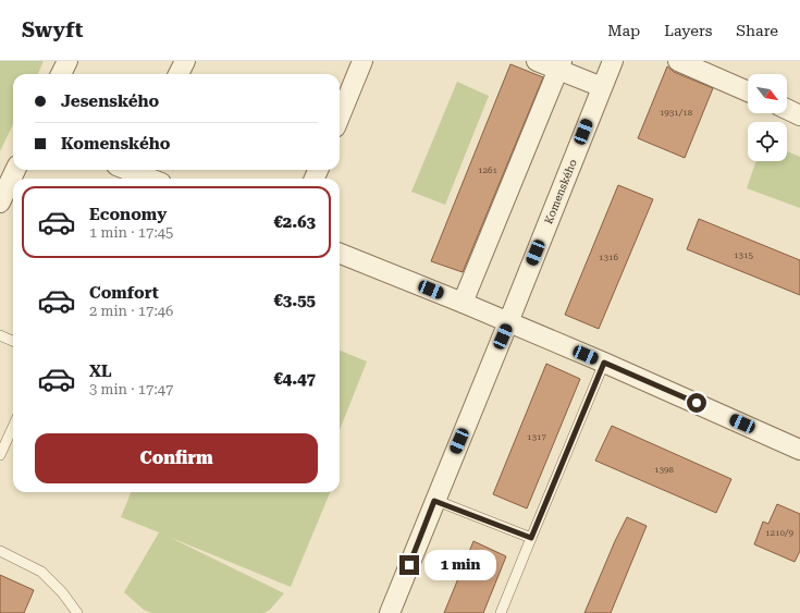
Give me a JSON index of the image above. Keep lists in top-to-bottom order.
{
  "streets": {
    "street": ["Komenského"]
  },
  "house_numbers": [
    "1931/18",
    "1261",
    "1315",
    "1316",
    "1317",
    "1398",
    "1210/9"
  ],
  "north": "bottom right",
  "page": {
    "header": "Swyft",
    "nav": ["Map", "Layers", "Share"],
    "banner": ["Jesenského", "Komenského"],
    "list": [
      {
        "name": "Economy",
        "note": "1 min · 17:45",
        "value": "€2.63"
      },
      {
        "name": "Comfort",
        "note": "2 min · 17:46",
        "value": "€3.55"
      },
      {
        "name": "XL",
        "note": "3 min · 17:47",
        "value": "€4.47"
      }
    ],
    "buttons": "Confirm",
    "bubble": "1 min"
  }
}
